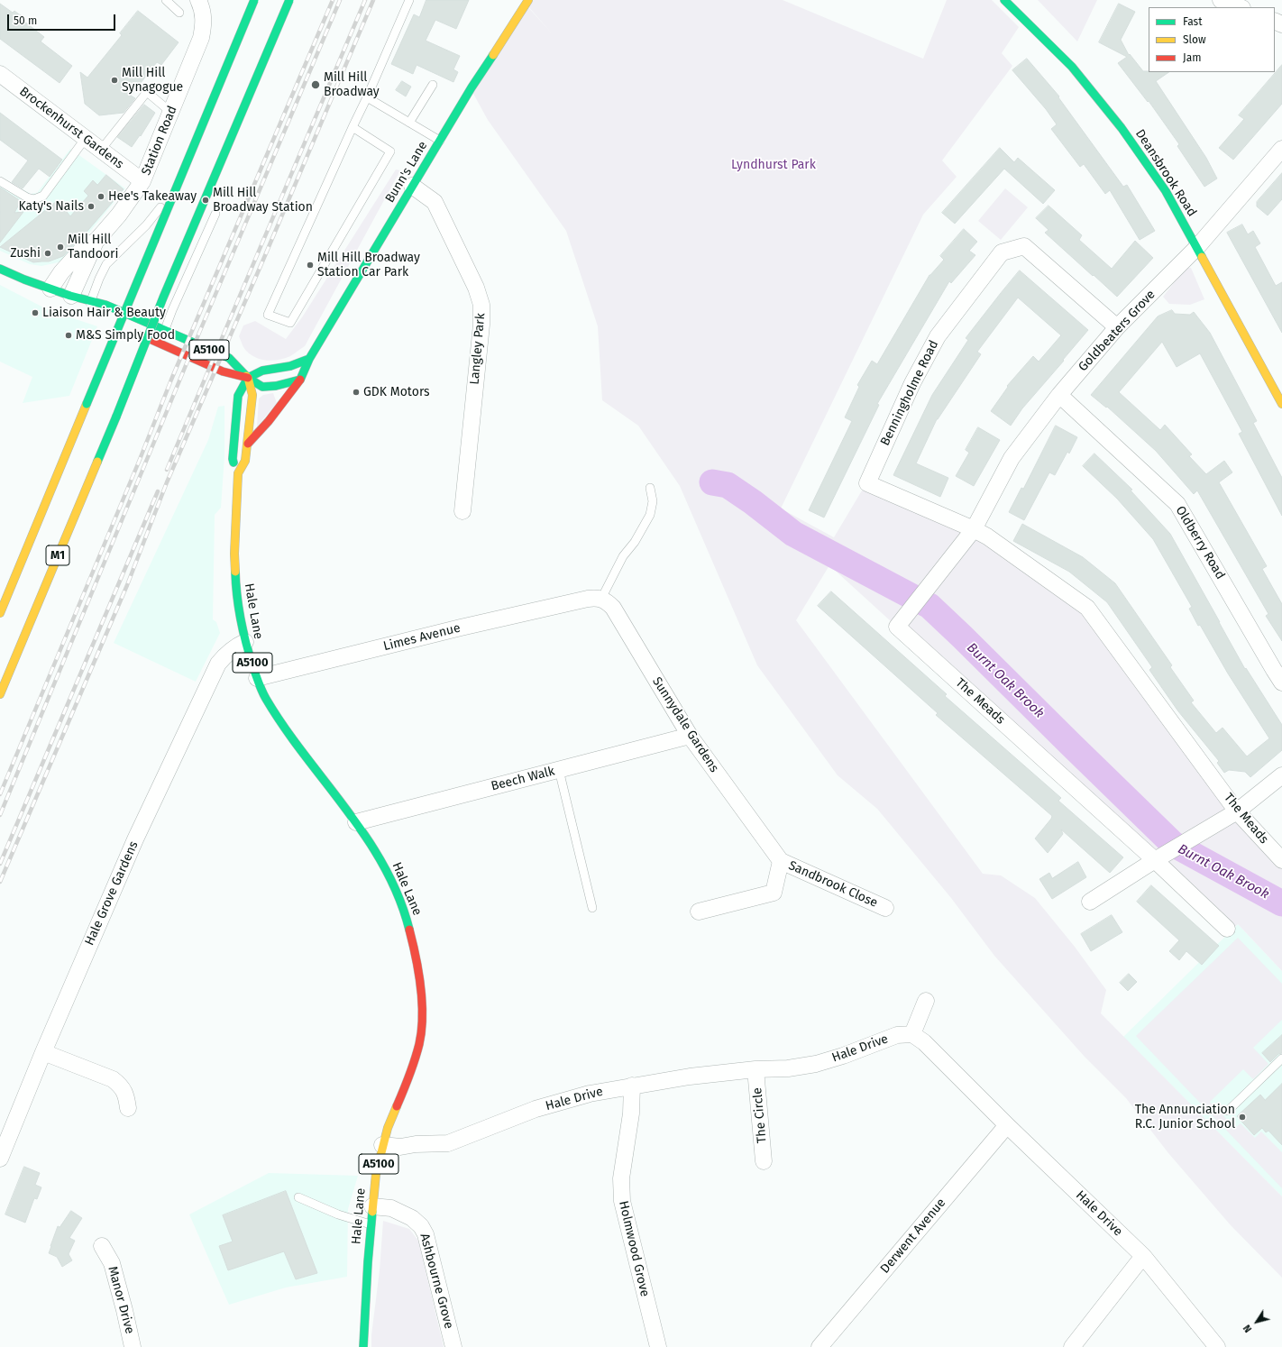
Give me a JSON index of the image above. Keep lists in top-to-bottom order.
{
  "streets": {
    "main road": [
      "Bunn's Lane",
      "Deansbrook Road",
      "A5100",
      "M1",
      "Hale Lane"
    ],
    "street": [
      "Brockenhurst Gardens",
      "Station Road",
      "Goldbeaters Grove",
      "Langley Park",
      "Benningholme Road",
      "Oldberry Road",
      "Limes Avenue",
      "The Meads",
      "Sunnydale Gardens",
      "Beech Walk",
      "Sandbrook Close",
      "Hale Grove Gardens",
      "Hale Drive",
      "The Circle",
      "Derwent Avenue",
      "Holmwood Grove",
      "Ashbourne Grove",
      "Manor Drive"
    ]
  },
  "crossings": [
    ["Brockenhurst Gardens", "Station Road"],
    ["Station Road", "A5100"],
    ["Bunn's Lane", "Langley Park"],
    ["Bunn's Lane", "Hale Lane"],
    ["Deansbrook Road", "Goldbeaters Grove"],
    ["Goldbeaters Grove", "Benningholme Road"],
    ["Goldbeaters Grove", "Oldberry Road"],
    ["Goldbeaters Grove", "The Meads"],
    ["A5100", "Hale Lane"],
    ["Benningholme Road", "The Meads"],
    ["Hale Lane", "Limes Avenue"],
    ["Hale Lane", "Beech Walk"],
    ["Hale Lane", "Hale Grove Gardens"],
    ["Hale Lane", "Hale Drive"],
    ["Hale Lane", "Ashbourne Grove"],
    ["Limes Avenue", "Sunnydale Gardens"],
    ["Sunnydale Gardens", "Beech Walk"],
    ["Sunnydale Gardens", "Sandbrook Close"],
    ["Hale Drive", "The Circle"],
    ["Hale Drive", "Derwent Avenue"],
    ["Hale Drive", "Holmwood Grove"]
  ],
  "water": ["Burnt Oak Brook"],
  "parks": ["Lyndhurst Park"],
  "places": [
    "Mill Hill Synagogue",
    "Mill Hill Broadway",
    "Hee's Takeaway",
    "Mill Hill Broadway Station",
    "Katy's Nails",
    "Mill Hill Tandoori",
    "Zushi",
    "Mill Hill Broadway Station Car Park",
    "Liaison Hair & Beauty",
    "M&S Simply Food",
    "GDK Motors",
    "The Annunciation R.C. Junior School"
  ],
  "legend": ["Fast", "Slow", "Jam"],
  "scale_bar": "50 m",
  "north": "bottom left"
}
